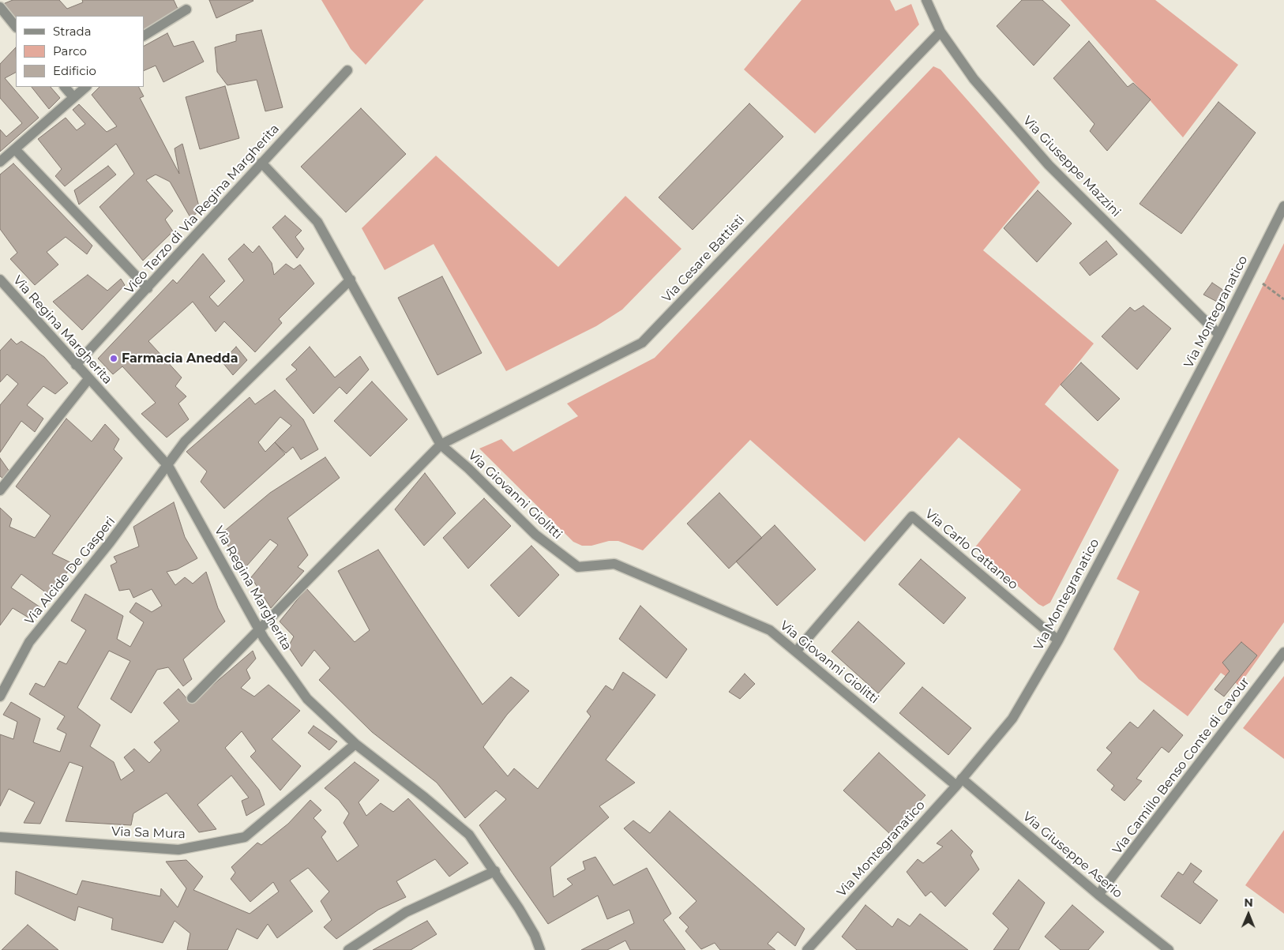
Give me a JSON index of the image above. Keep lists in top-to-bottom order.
{
  "streets": {
    "street": [
      "Via Giuseppe Mazzini",
      "Vico Terzo di Via Regina Margherita",
      "Via Cesare Battisti",
      "Via Montegranatico",
      "Via Regina Margherita",
      "Via Giovanni Giolitti",
      "Via Carlo Cattaneo",
      "Via Alcide De Gasperi",
      "Via Camillo Benso Conte di Cavour",
      "Via Sa Mura",
      "Via Giuseppe Aserio"
    ]
  },
  "crossings": [
    ["Via Giuseppe Mazzini", "Via Cesare Battisti"],
    ["Via Giuseppe Mazzini", "Via Montegranatico"],
    ["Vico Terzo di Via Regina Margherita", "Via Regina Margherita"],
    ["Vico Terzo di Via Regina Margherita", "Via Giovanni Giolitti"],
    ["Via Cesare Battisti", "Via Regina Margherita"],
    ["Via Cesare Battisti", "Via Giovanni Giolitti"],
    ["Via Montegranatico", "Via Giovanni Giolitti"],
    ["Via Montegranatico", "Via Carlo Cattaneo"],
    ["Via Montegranatico", "Via Giuseppe Aserio"],
    ["Via Regina Margherita", "Via Alcide De Gasperi"],
    ["Via Regina Margherita", "Via Sa Mura"],
    ["Via Giovanni Giolitti", "Via Carlo Cattaneo"],
    ["Via Giovanni Giolitti", "Via Alcide De Gasperi"],
    ["Via Giovanni Giolitti", "Via Giuseppe Aserio"],
    ["Via Camillo Benso Conte di Cavour", "Via Giuseppe Aserio"]
  ],
  "places": ["Farmacia Anedda"],
  "legend": ["Strada", "Parco", "Edificio"],
  "north": "top"
}
